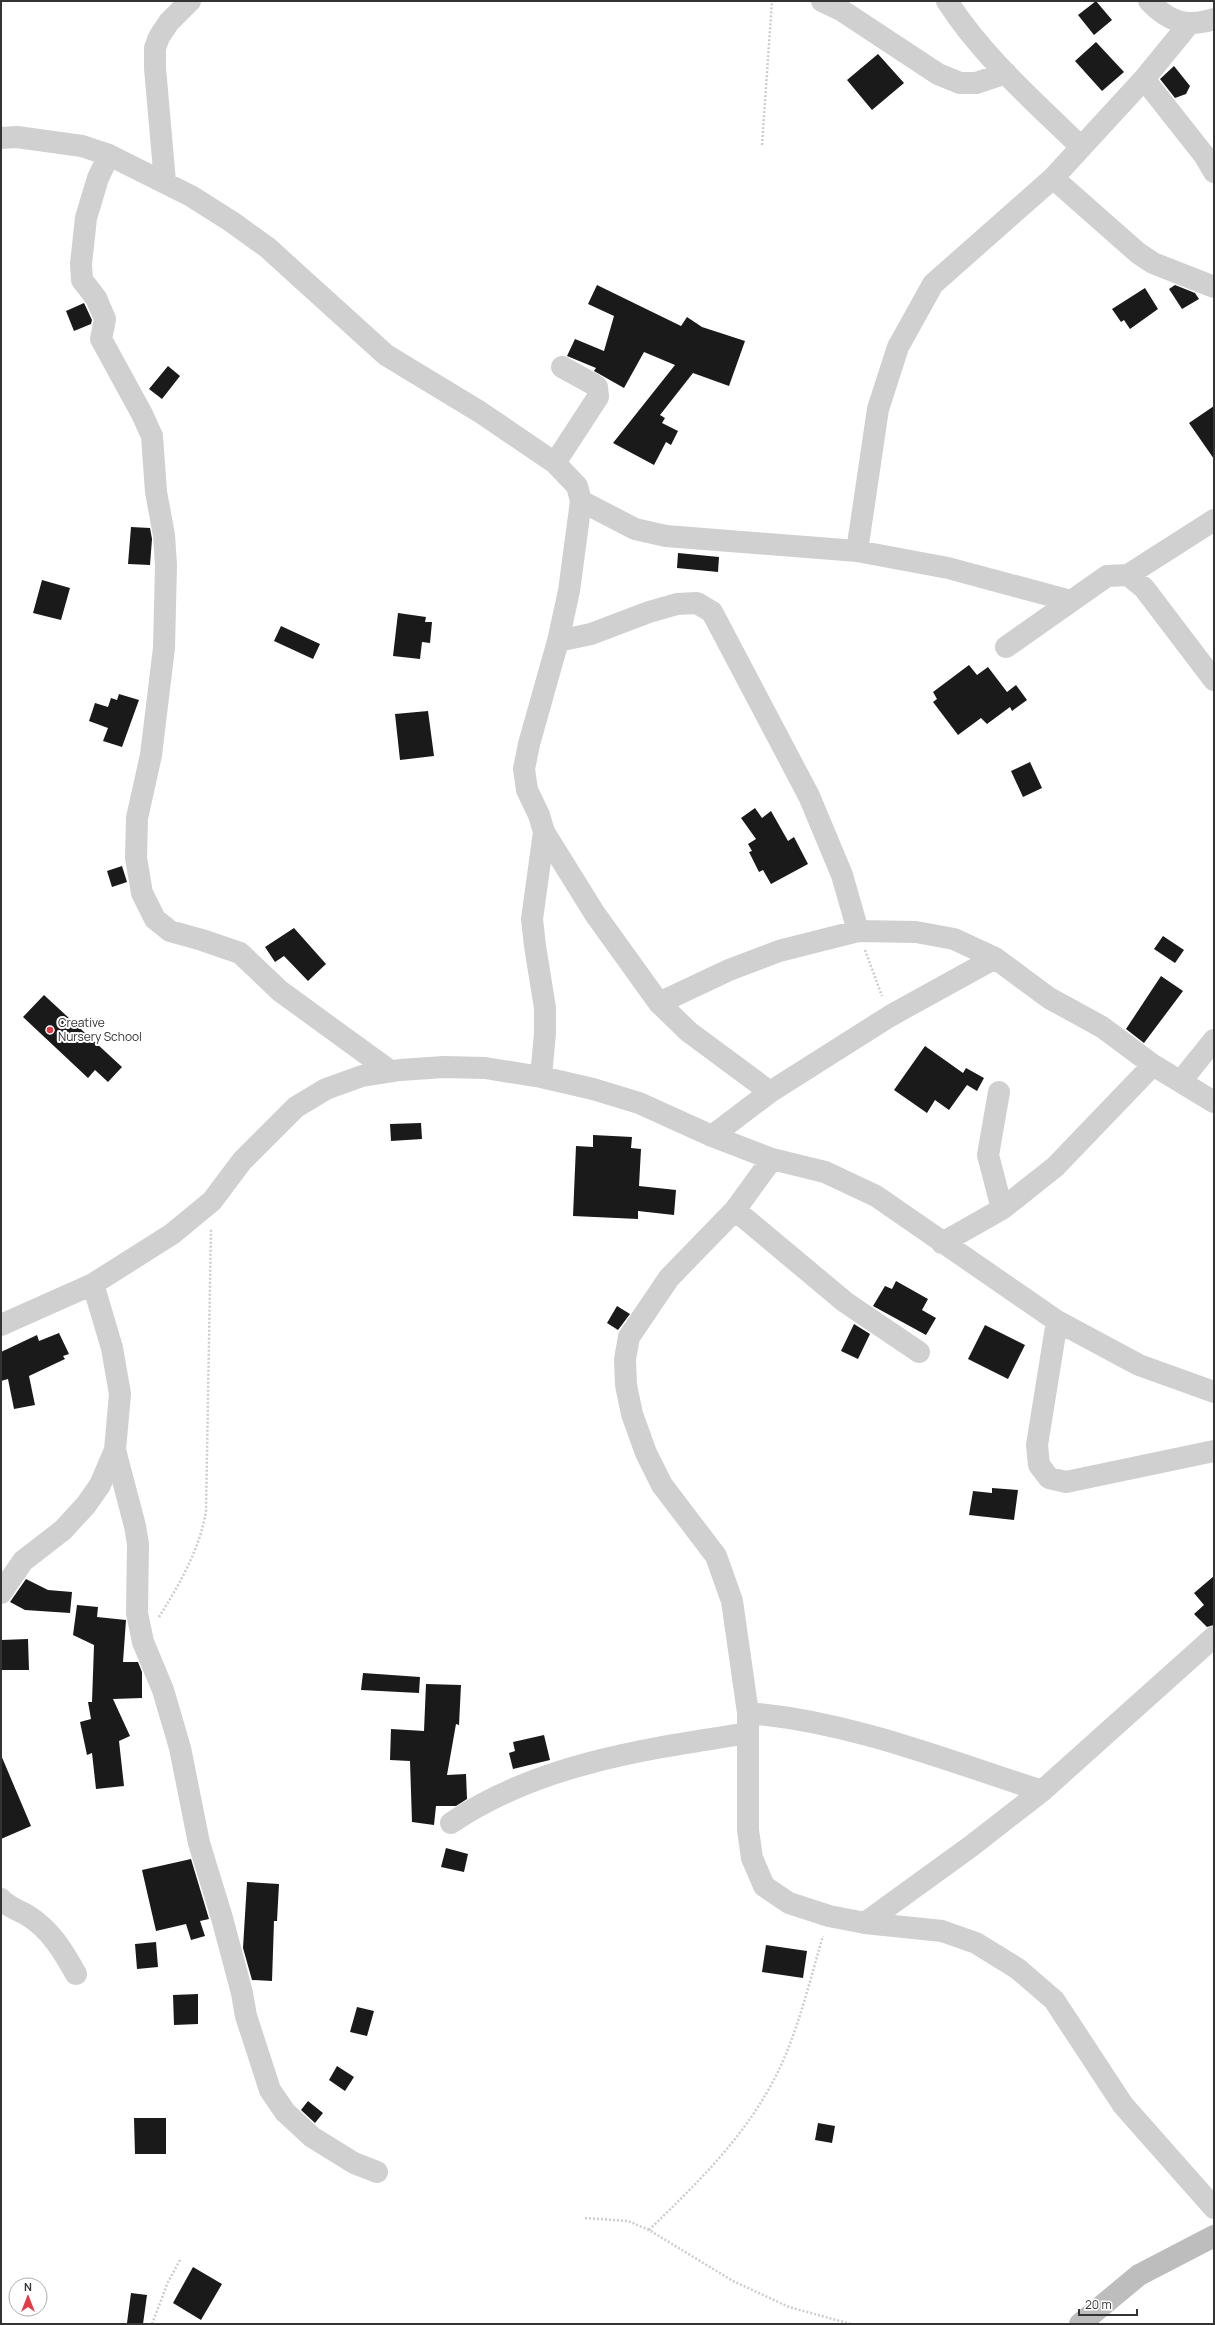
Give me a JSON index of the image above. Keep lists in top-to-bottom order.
{
  "places": ["Creative Nursery School"],
  "scale_bar": "20 m",
  "north": "top"
}
